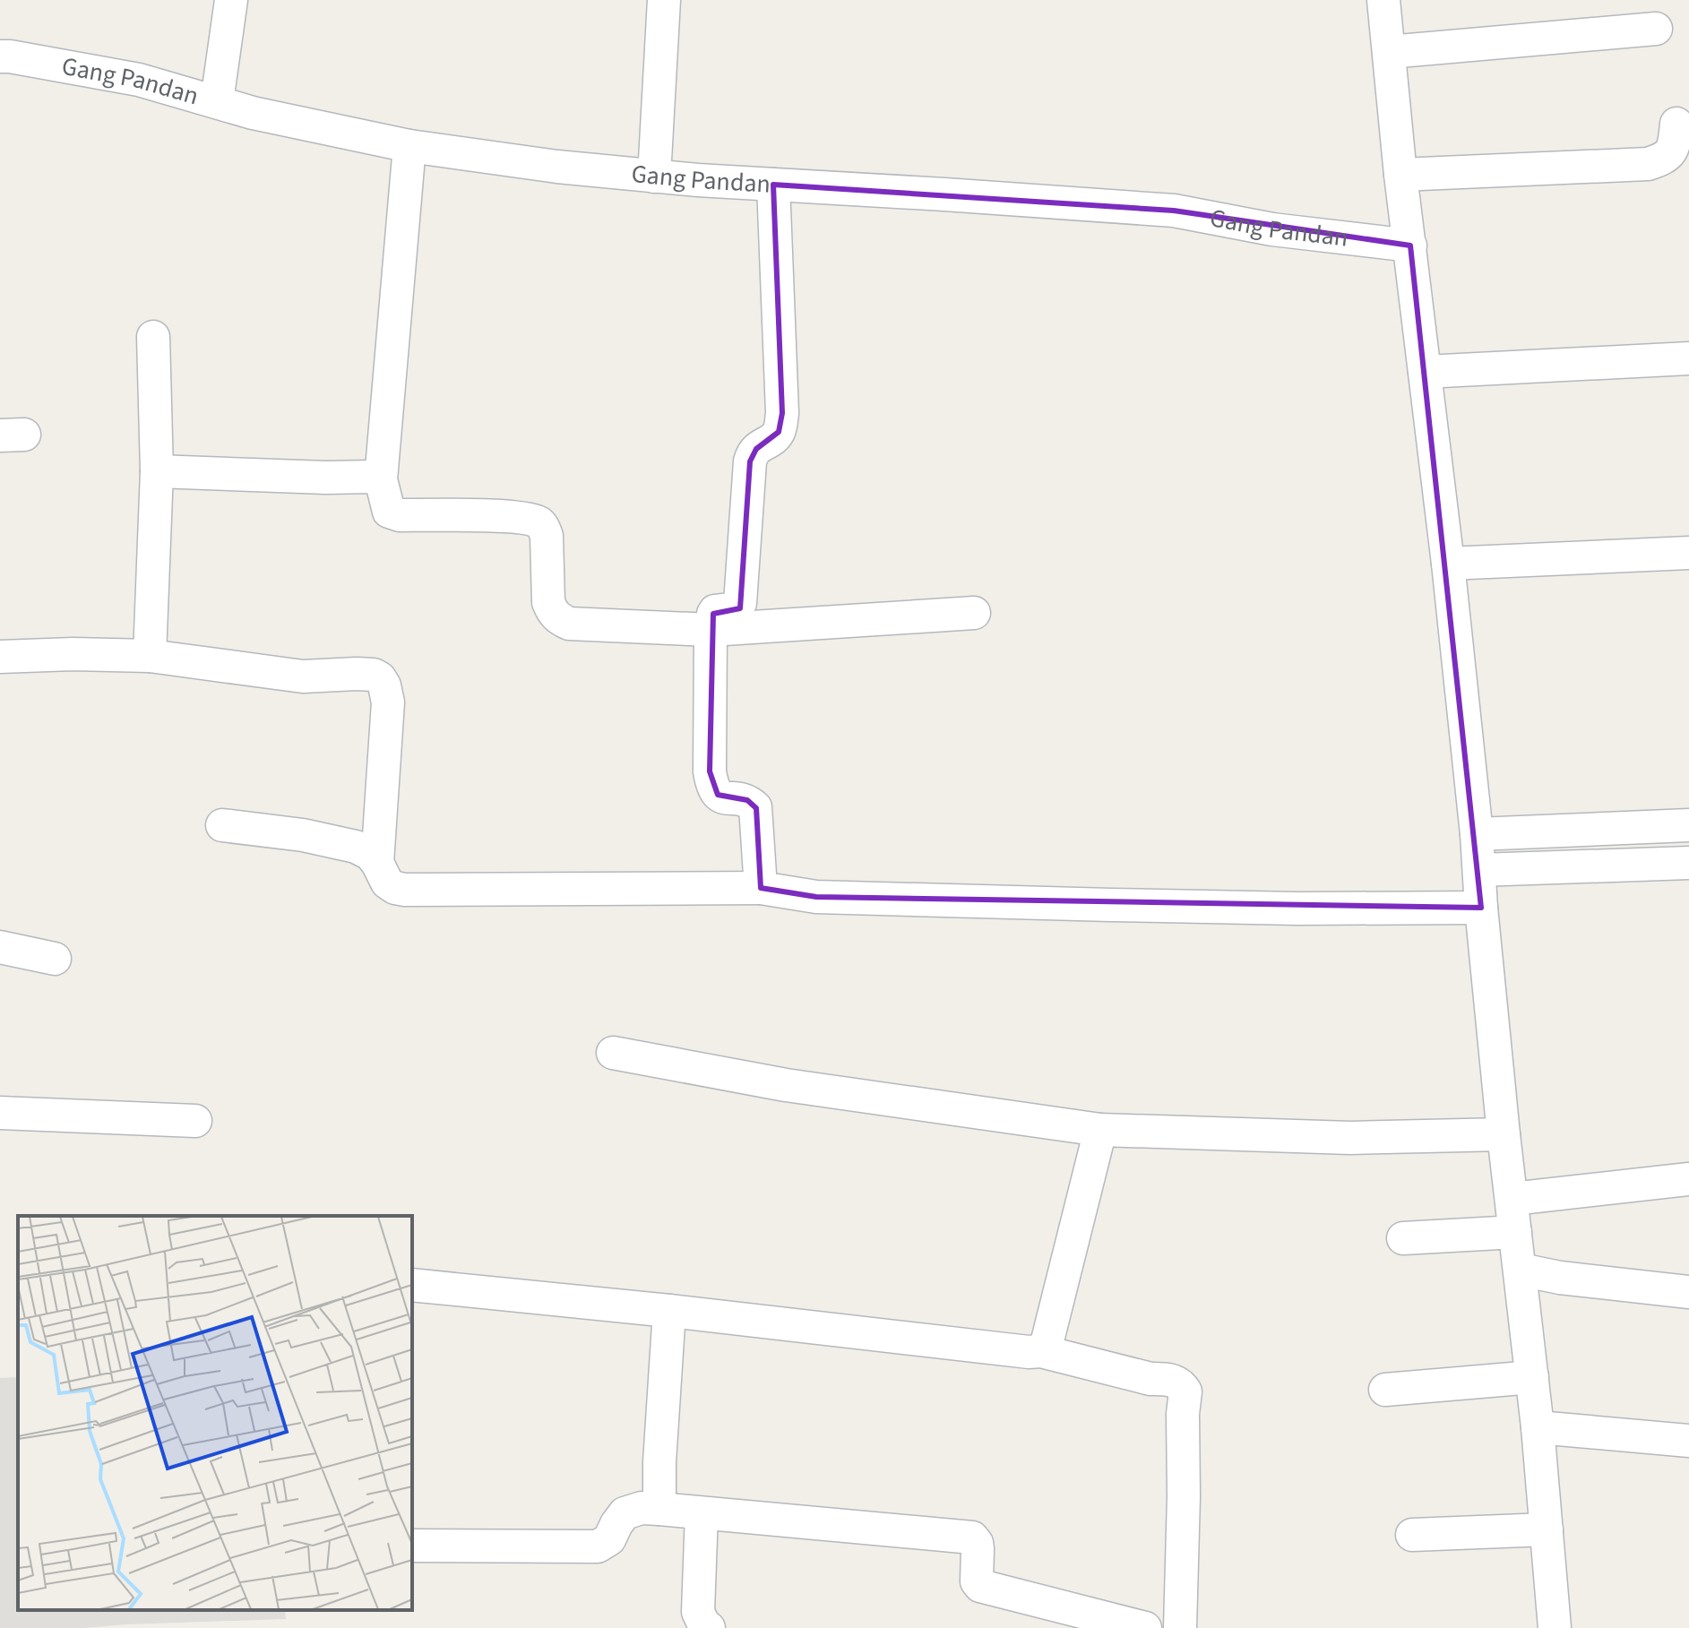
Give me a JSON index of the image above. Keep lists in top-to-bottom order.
{
  "streets": {
    "street": ["Gang Pandan"]
  }
}
